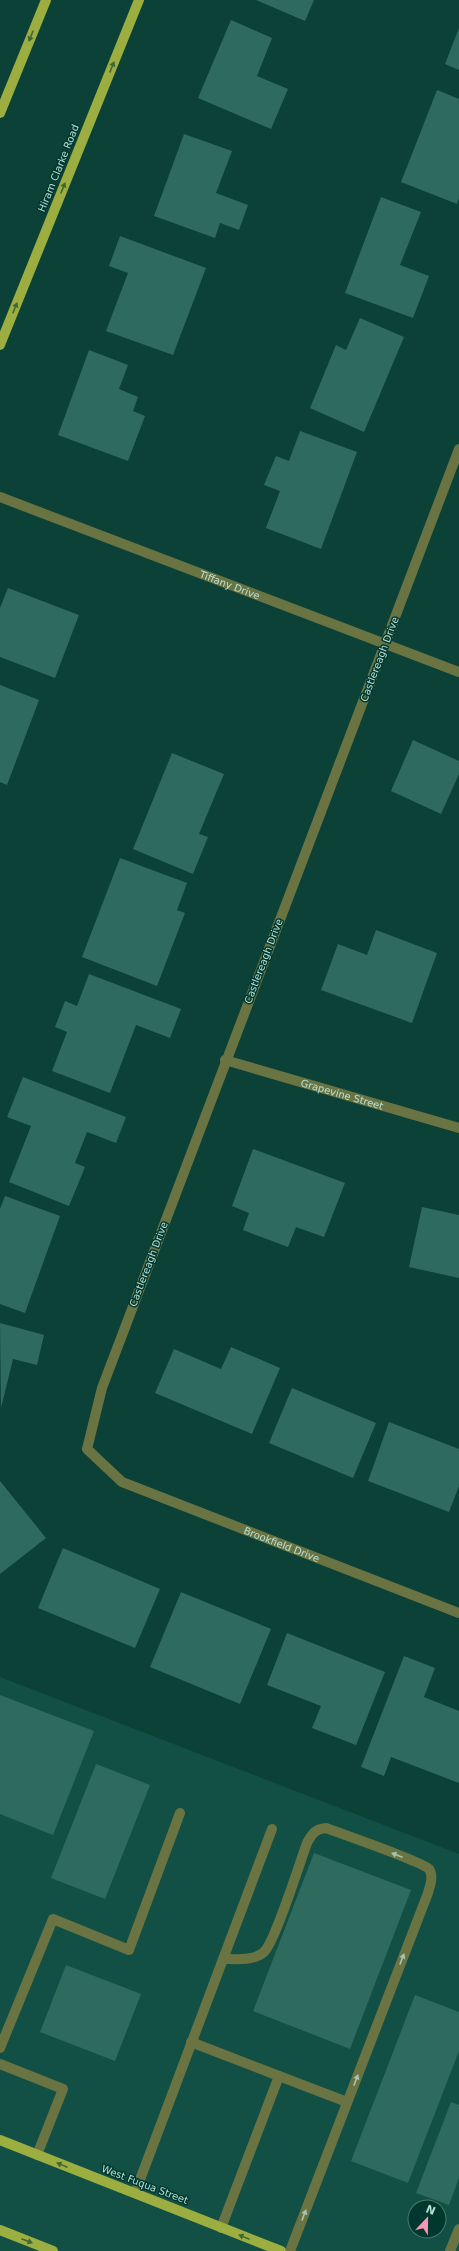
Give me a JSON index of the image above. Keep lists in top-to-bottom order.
{
  "streets": {
    "main road": ["Hiram Clarke Road", "West Fuqua Street"],
    "street": [
      "Tiffany Drive",
      "Castlereagh Drive",
      "Grapevine Street",
      "Brookfield Drive"
    ]
  },
  "crossings": [
    ["Tiffany Drive", "Castlereagh Drive"],
    ["Castlereagh Drive", "Grapevine Street"],
    ["Castlereagh Drive", "Brookfield Drive"]
  ],
  "one_way": ["West Fuqua Street"],
  "north": "top"
}
